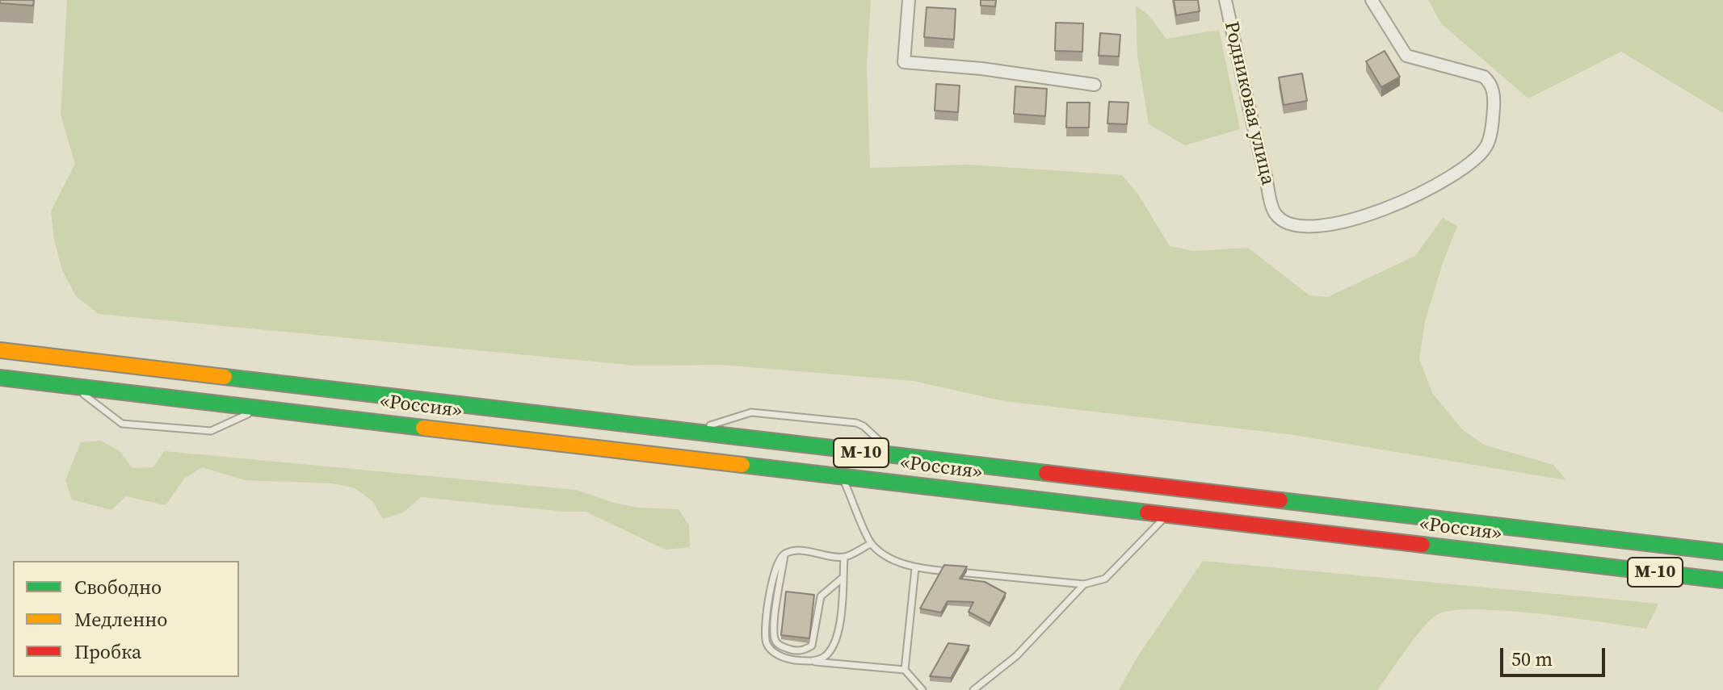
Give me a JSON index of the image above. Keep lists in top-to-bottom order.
{
  "streets": {
    "highway": ["«Россия»", "М-10"],
    "street": ["Родниковая улица"]
  },
  "legend": ["Свободно", "Медленно", "Пробка"],
  "scale_bar": "50 m"
}
